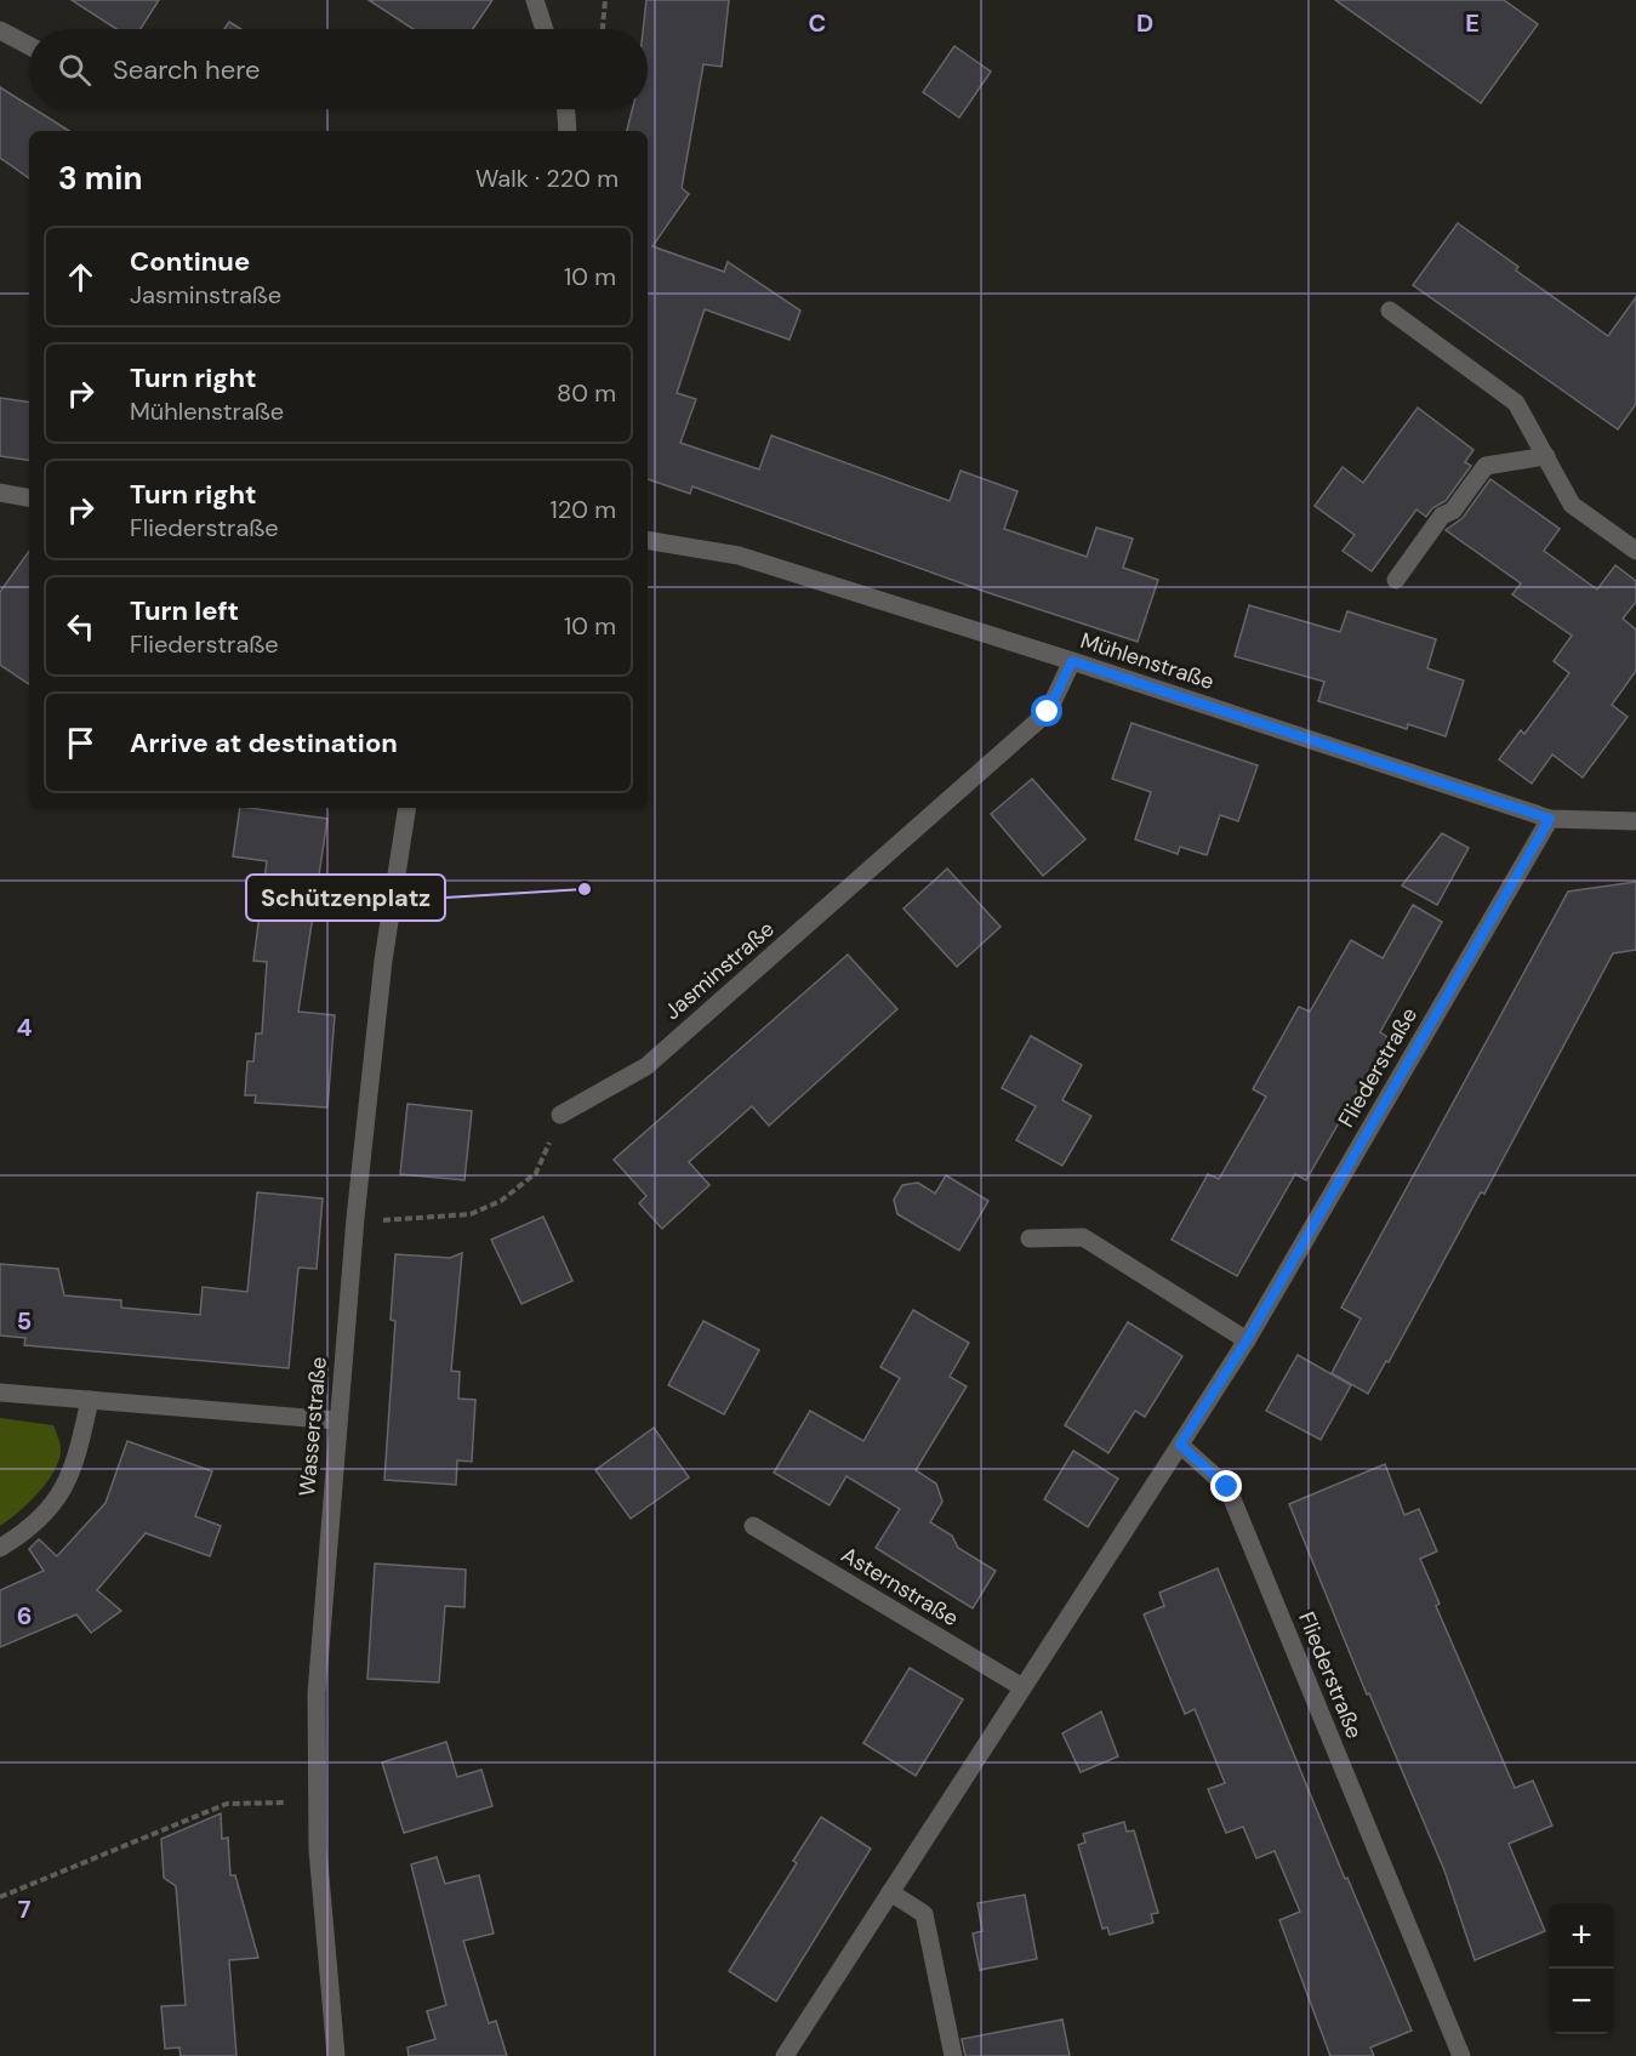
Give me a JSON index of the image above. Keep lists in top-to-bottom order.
{
  "streets": {
    "street": [
      "Mühlenstraße",
      "Jasminstraße",
      "Fliederstraße",
      "Wasserstraße",
      "Asternstraße"
    ]
  },
  "crossings": [
    ["Mühlenstraße", "Jasminstraße"],
    ["Mühlenstraße", "Fliederstraße"]
  ],
  "places": ["Schützenplatz"],
  "page": {
    "search": "Search here",
    "heading": ["3 min", "Walk · 220 m"],
    "list": [
      ["Continue", "Jasminstraße", "10 m"],
      ["Turn right", "Mühlenstraße", "80 m"],
      ["Turn right", "Fliederstraße", "120 m"],
      ["Turn left", "Fliederstraße", "10 m"],
      "Arrive at destination"
    ],
    "map_buttons": ["+", "−"]
  },
  "grid": {
    "columns": ["C", "D", "E"],
    "rows": [
      "4",
      "5",
      "6",
      "7"
    ]
  }
}
